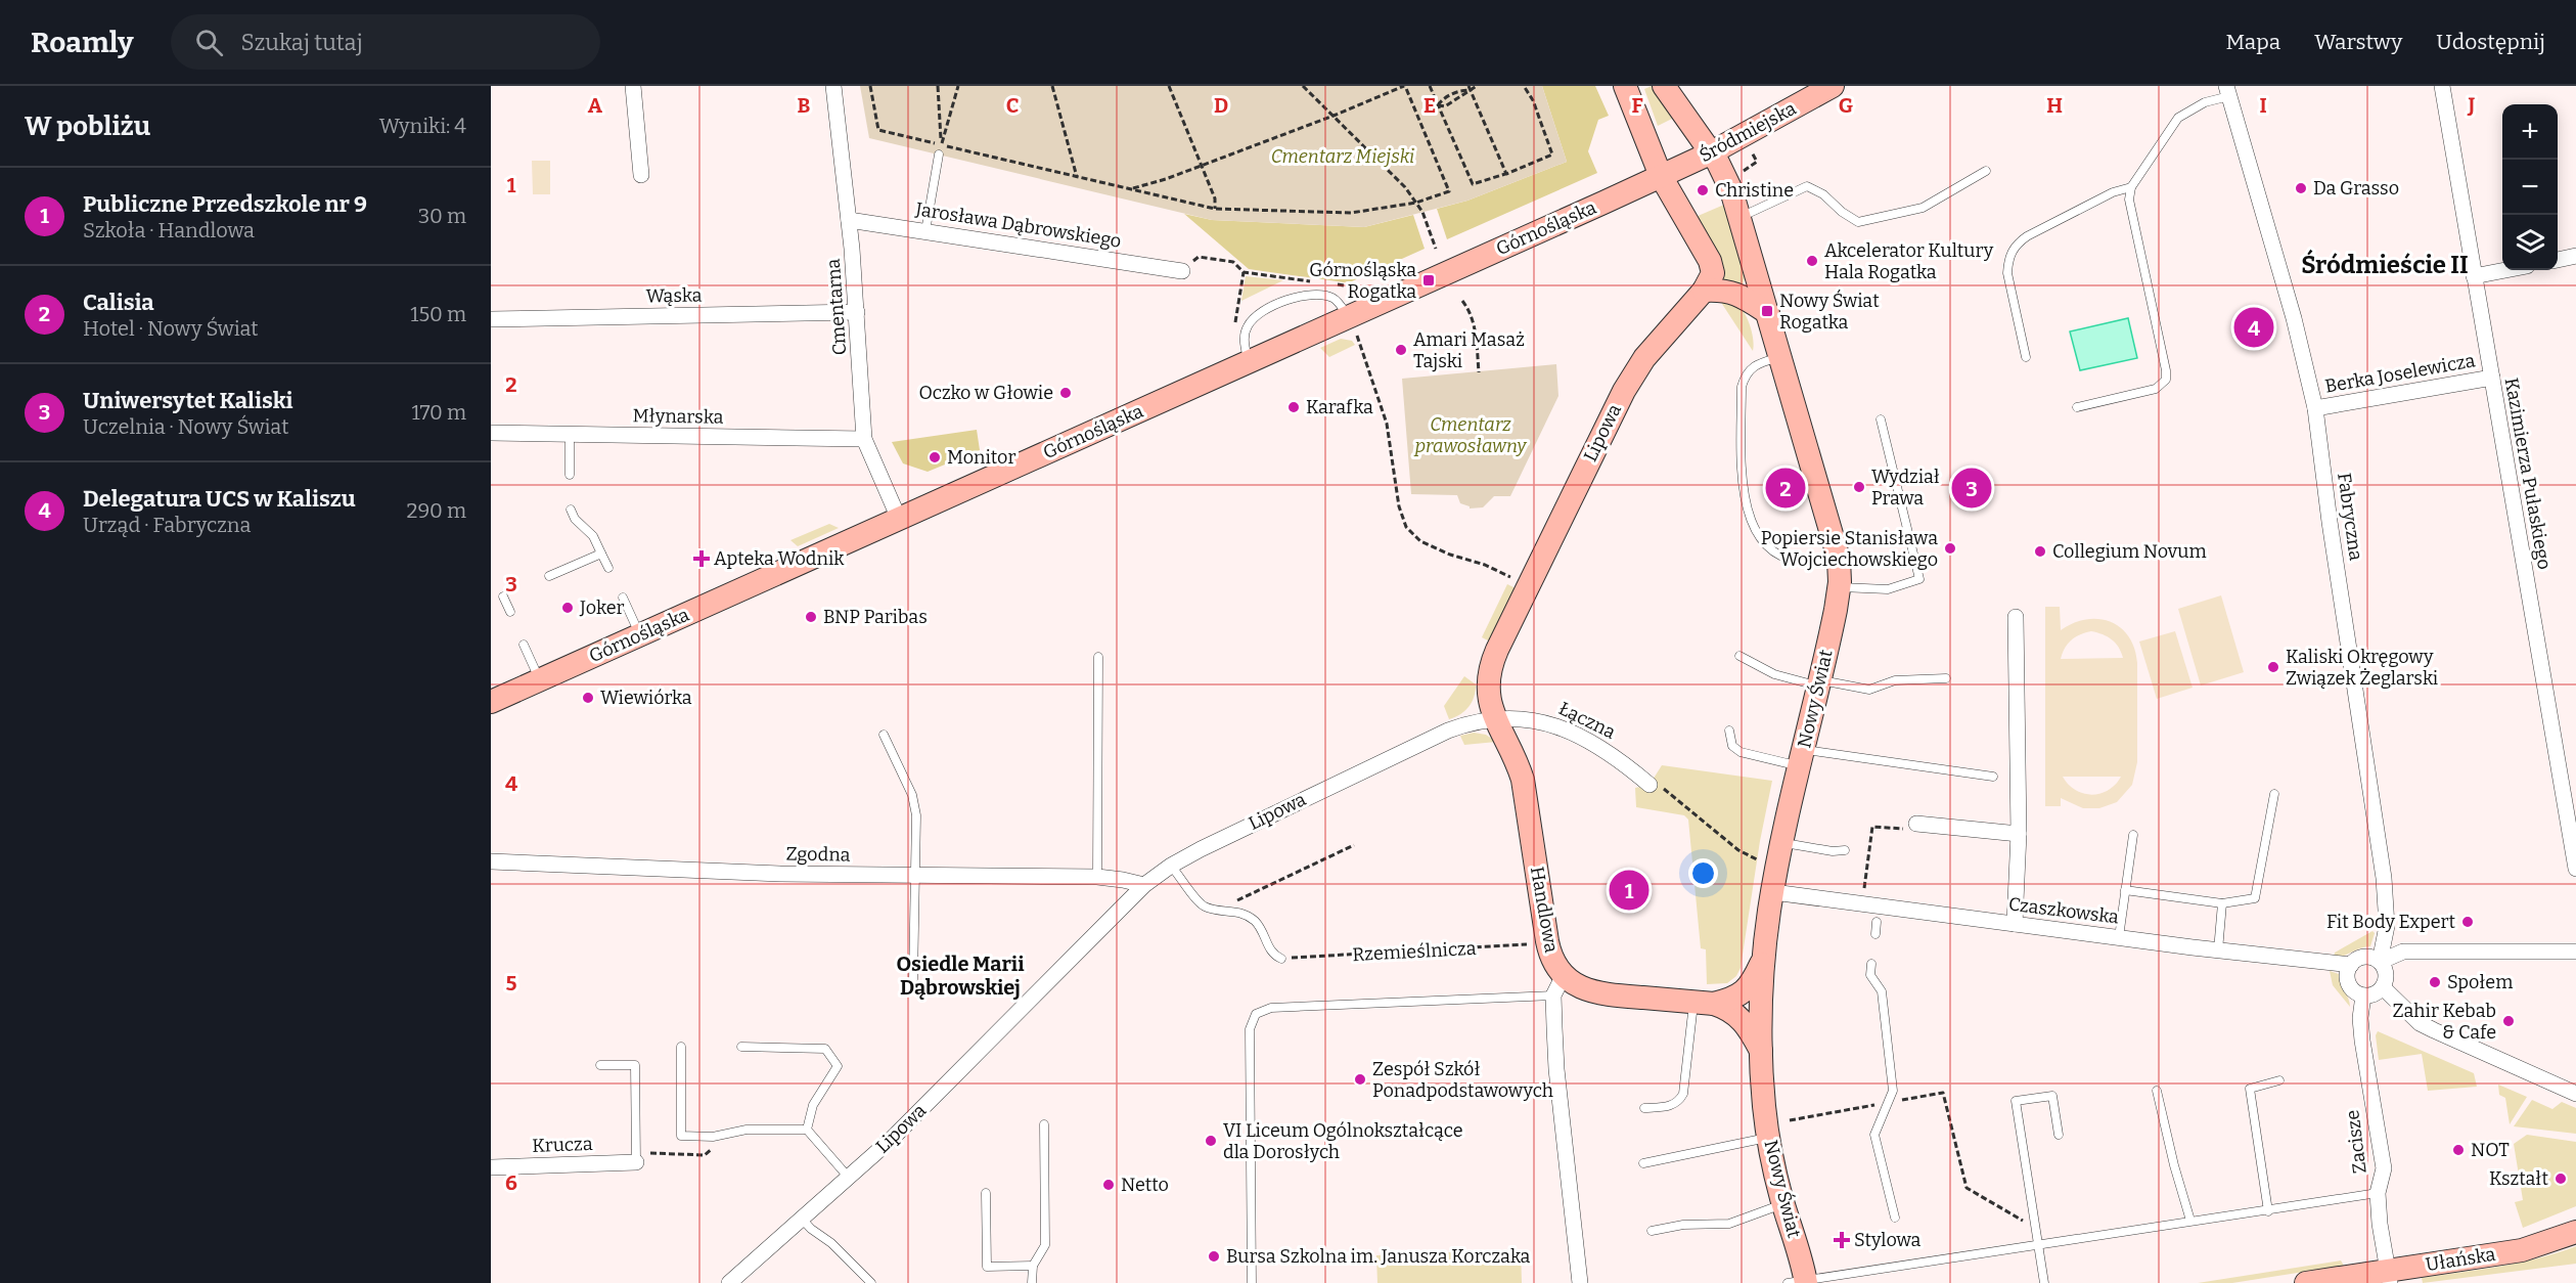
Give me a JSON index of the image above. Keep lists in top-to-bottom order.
{
  "streets": {
    "street": [
      "Śródmiejska",
      "Jarosława Dąbrowskiego",
      "Górnośląska",
      "Wąska",
      "Cmentarna",
      "Berka Joselewicza",
      "Młynarska",
      "Lipowa",
      "Kazimierza Pułaskiego",
      "Fabryczna",
      "Nowy Świat",
      "Łączna",
      "Zgodna",
      "Handlowa",
      "Czaszkowska",
      "Zacisze",
      "Krucza",
      "Ułańska"
    ],
    "path": ["Rzemieślnicza"]
  },
  "crossings": [
    ["Śródmiejska", "Górnośląska"],
    ["Śródmiejska", "Nowy Świat"],
    ["Jarosława Dąbrowskiego", "Cmentarna"],
    ["Górnośląska", "Cmentarna"],
    ["Wąska", "Cmentarna"],
    ["Cmentarna", "Młynarska"],
    ["Berka Joselewicza", "Kazimierza Pułaskiego"],
    ["Berka Joselewicza", "Fabryczna"],
    ["Lipowa", "Łączna"],
    ["Lipowa", "Zgodna"],
    ["Lipowa", "Handlowa"],
    ["Fabryczna", "Czaszkowska"],
    ["Fabryczna", "Zacisze"],
    ["Nowy Świat", "Czaszkowska"],
    ["Łączna", "Handlowa"],
    ["Handlowa", "Rzemieślnicza"],
    ["Czaszkowska", "Zacisze"],
    ["Zacisze", "Ułańska"]
  ],
  "districts": ["Śródmieście II", "Osiedle Marii Dąbrowskiej"],
  "parks": ["Cmentarz Miejski", "Cmentarz prawosławny"],
  "places": {
    "other": [
      "Da Grasso",
      "Christine",
      "Akcelerator Kultury Hala Rogatka",
      "Amari Masaż Tajski",
      "Oczko w Głowie",
      "Karafka",
      "Monitor",
      "Wydział Prawa",
      "Popiersie Stanisława Wojciechowskiego",
      "Collegium Novum",
      "Joker",
      "BNP Paribas",
      "Kaliski Okręgowy Związek Żeglarski",
      "Wiewiórka",
      "Fit Body Expert",
      "Społem",
      "Zahir Kebab & Cafe",
      "Zespół Szkół Ponadpodstawowych",
      "VI Liceum Ogólnokształcące dla Dorosłych",
      "NOT",
      "Kształt",
      "Netto",
      "Bursa Szkolna im. Janusza Korczaka"
    ],
    "transit": ["Górnośląska Rogatka", "Nowy Świat Rogatka"],
    "health": ["Apteka Wodnik", "Stylowa"]
  },
  "page": {
    "header": "Roamly",
    "search": "Szukaj tutaj",
    "nav": ["Mapa", "Warstwy", "Udostępnij"],
    "heading": ["W pobliżu", "Wyniki: 4"],
    "map_buttons": ["+", "−"],
    "list": [
      {
        "mark": "1",
        "name": "Publiczne Przedszkole nr 9",
        "note": "Szkoła · Handlowa",
        "value": "30 m"
      },
      {
        "mark": "2",
        "name": "Calisia",
        "note": "Hotel · Nowy Świat",
        "value": "150 m"
      },
      {
        "mark": "3",
        "name": "Uniwersytet Kaliski",
        "note": "Uczelnia · Nowy Świat",
        "value": "170 m"
      },
      {
        "mark": "4",
        "name": "Delegatura UCS w Kaliszu",
        "note": "Urząd · Fabryczna",
        "value": "290 m"
      }
    ],
    "pins": [
      "4",
      "2",
      "3",
      "1"
    ]
  },
  "grid": {
    "columns": [
      "A",
      "B",
      "C",
      "D",
      "E",
      "F",
      "G",
      "H",
      "I",
      "J"
    ],
    "rows": [
      "1",
      "2",
      "3",
      "4",
      "5",
      "6"
    ]
  }
}
